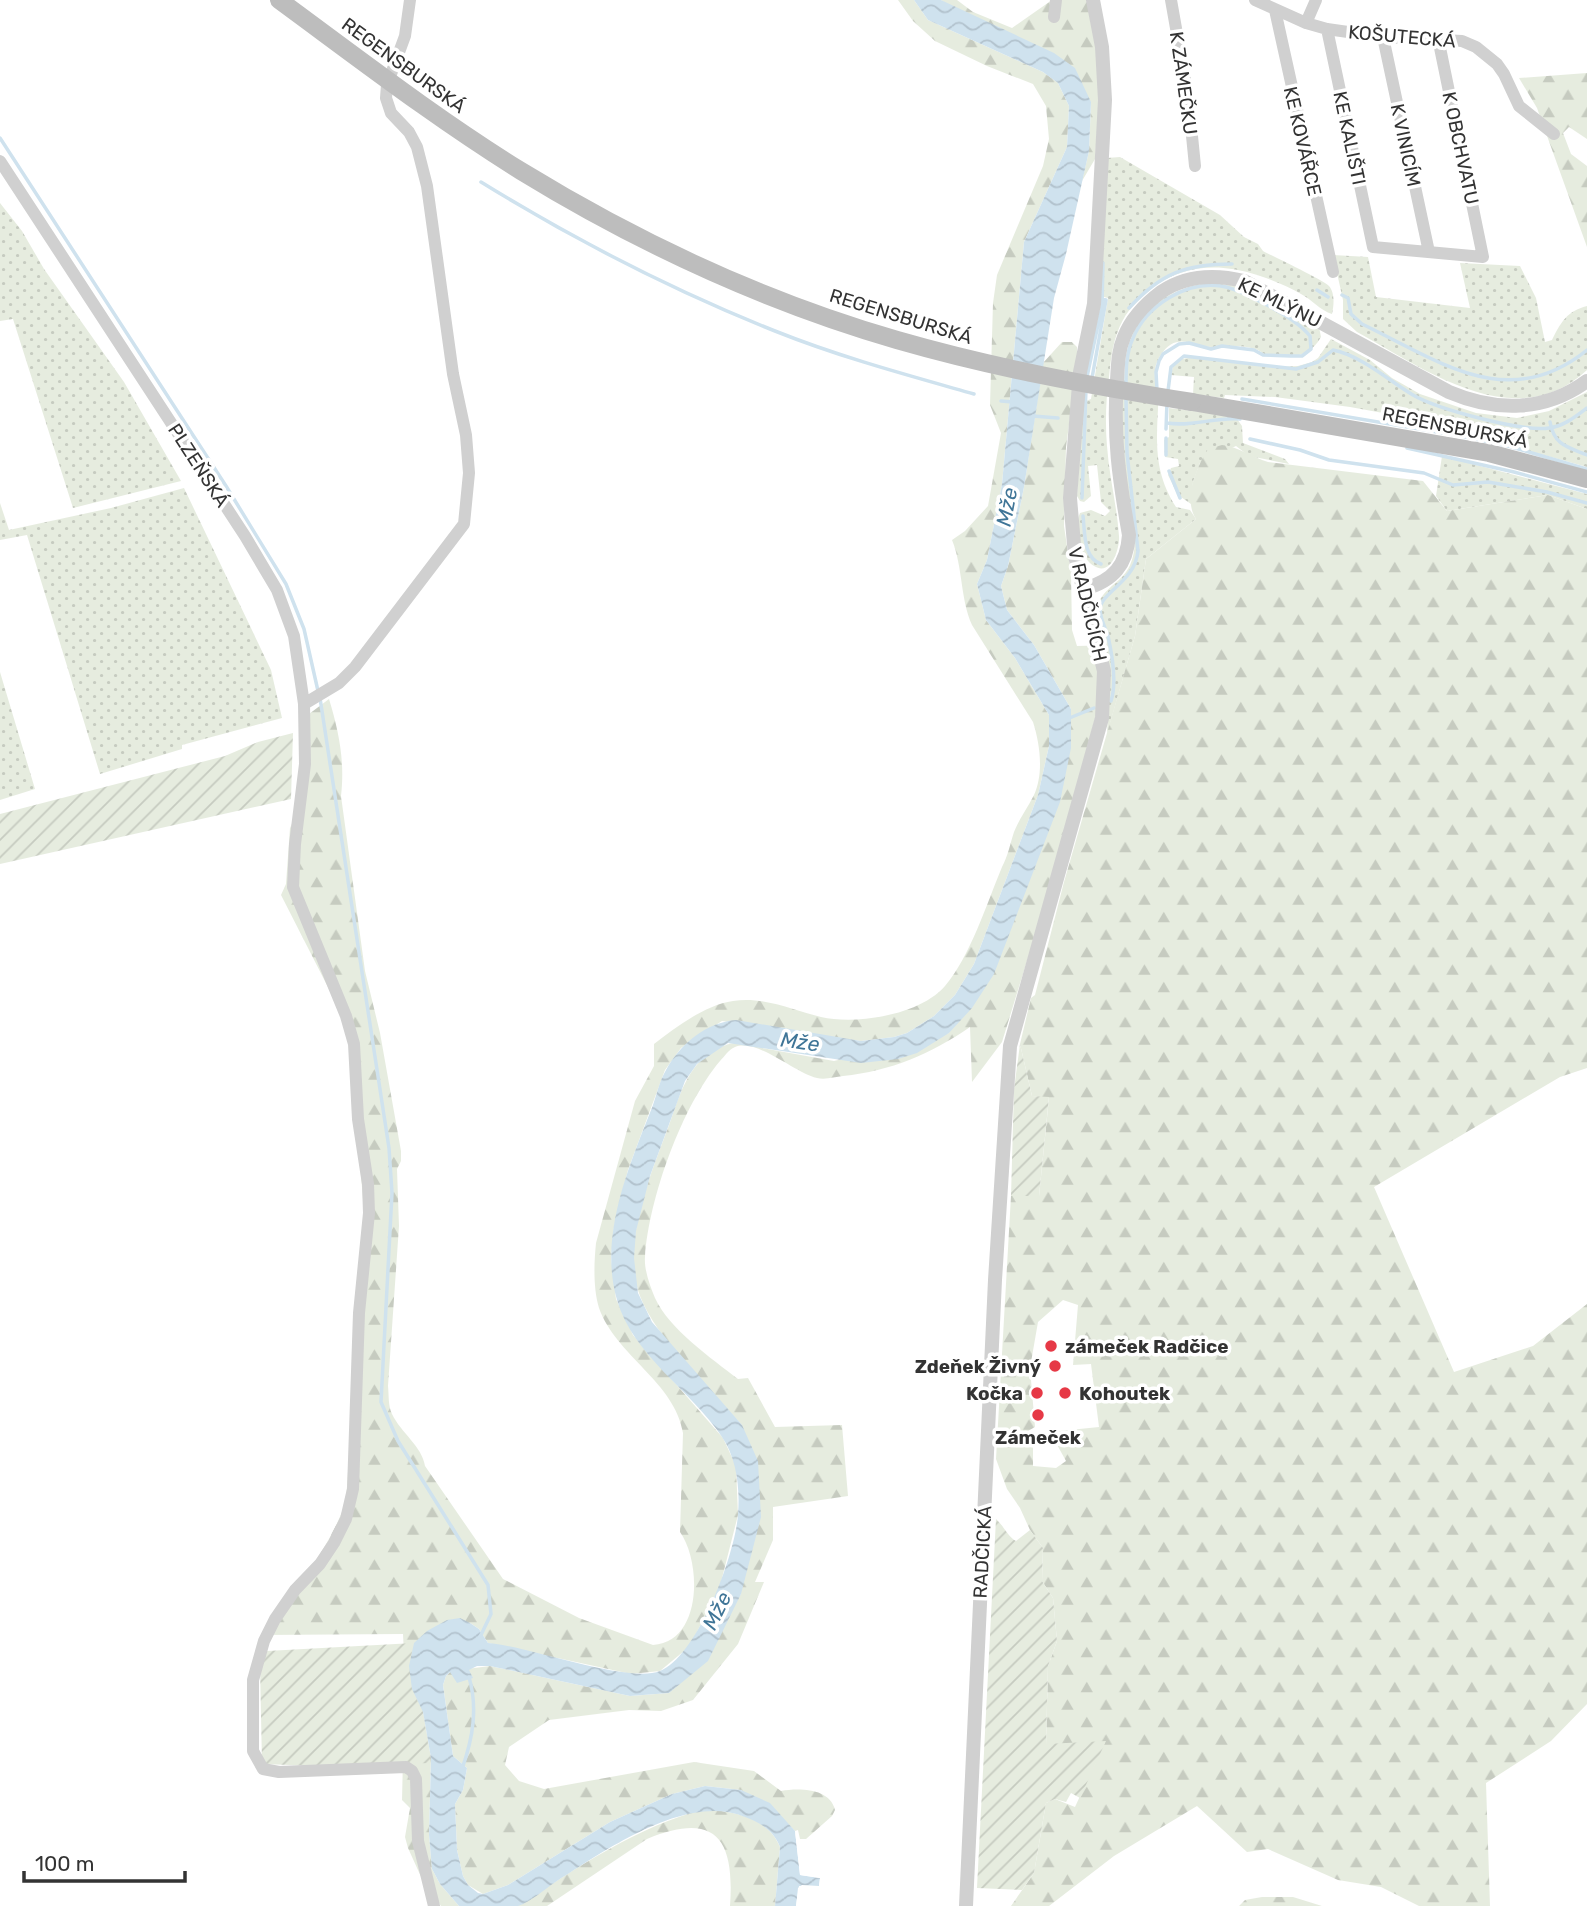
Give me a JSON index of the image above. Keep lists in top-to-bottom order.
{
  "streets": {
    "main road": ["REGENSBURSKÁ"],
    "street": [
      "KOŠUTECKÁ",
      "K ZÁMEČKU",
      "KE KALIŠTI",
      "KE KOVÁŘCE",
      "K VINICÍM",
      "K OBCHVATU",
      "KE MLÝNU",
      "PLZEŇSKÁ",
      "V RADČICÍCH",
      "RADČICKÁ"
    ]
  },
  "crossings": [
    ["KOŠUTECKÁ", "KE KALIŠTI"],
    ["KOŠUTECKÁ", "KE KOVÁŘCE"],
    ["KOŠUTECKÁ", "K VINICÍM"],
    ["KOŠUTECKÁ", "K OBCHVATU"],
    ["KE KALIŠTI", "K VINICÍM"],
    ["KE KALIŠTI", "K OBCHVATU"],
    ["K VINICÍM", "K OBCHVATU"],
    ["KE MLÝNU", "V RADČICÍCH"],
    ["V RADČICÍCH", "RADČICKÁ"]
  ],
  "water": ["Mže"],
  "places": [
    "zámeček Radčice",
    "Zdeňek Živný",
    "Kočka",
    "Kohoutek",
    "Zámeček"
  ],
  "scale_bar": "100 m"
}
